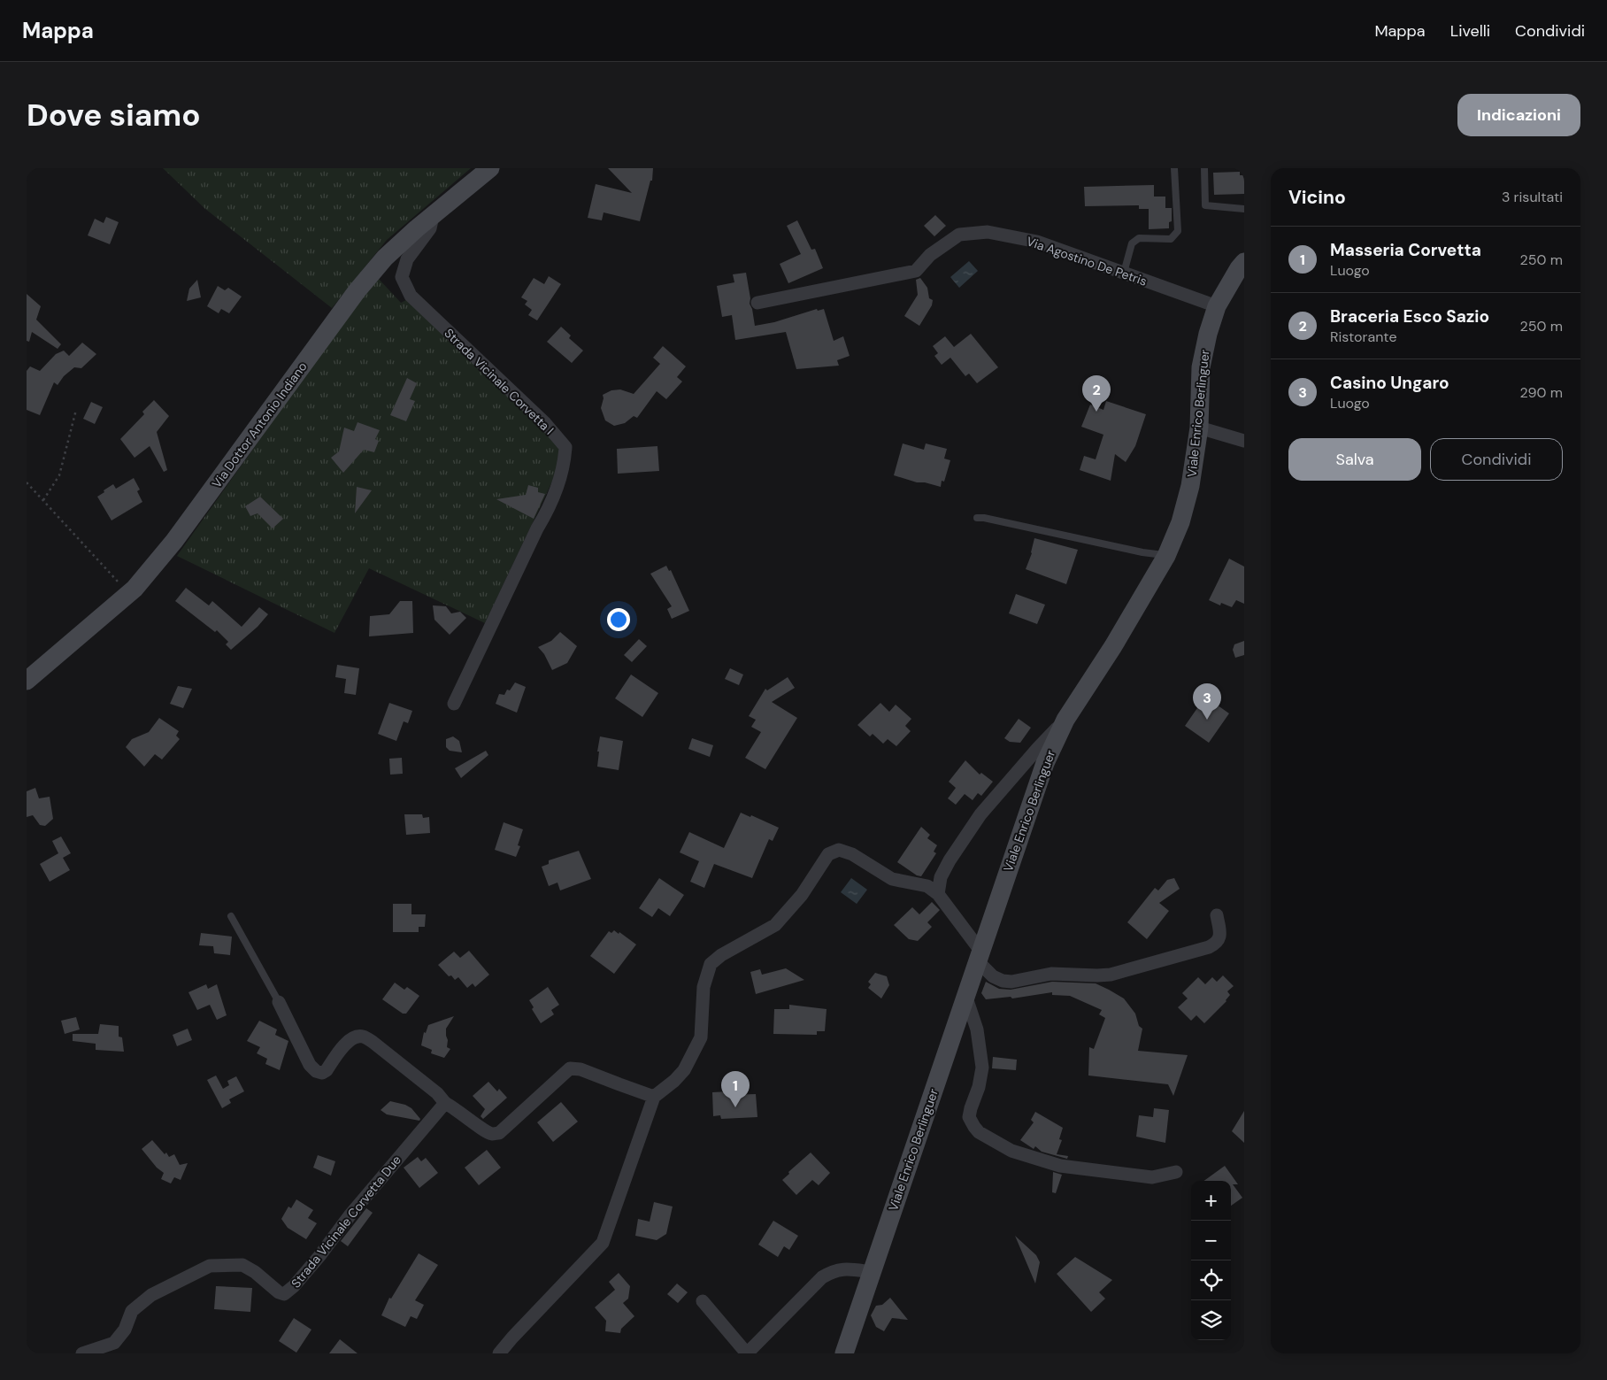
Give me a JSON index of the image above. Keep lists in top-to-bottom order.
{
  "streets": {
    "main road": ["Viale Enrico Berlinguer", "Via Dottor Antonio Indiano"],
    "street": ["Via Agostino De Petris", "Strada Vicinale Corvetta I", "Strada Vicinale Corvetta Due"]
  },
  "crossings": [
    ["Via Agostino De Petris", "Viale Enrico Berlinguer"],
    ["Strada Vicinale Corvetta I", "Via Dottor Antonio Indiano"]
  ],
  "page": {
    "header": "Mappa",
    "nav": ["Mappa", "Livelli", "Condividi"],
    "buttons": [
      "Indicazioni",
      ["Salva", "Condividi"]
    ],
    "title": "Dove siamo",
    "heading": ["Vicino", "3 risultati"],
    "list": [
      {
        "mark": "1",
        "name": "Masseria Corvetta",
        "note": "Luogo",
        "value": "250 m"
      },
      {
        "mark": "2",
        "name": "Braceria Esco Sazio",
        "note": "Ristorante",
        "value": "250 m"
      },
      {
        "mark": "3",
        "name": "Casino Ungaro",
        "note": "Luogo",
        "value": "290 m"
      }
    ],
    "pins": ["2", "3", "1"],
    "map_buttons": ["+", "−"]
  }
}
